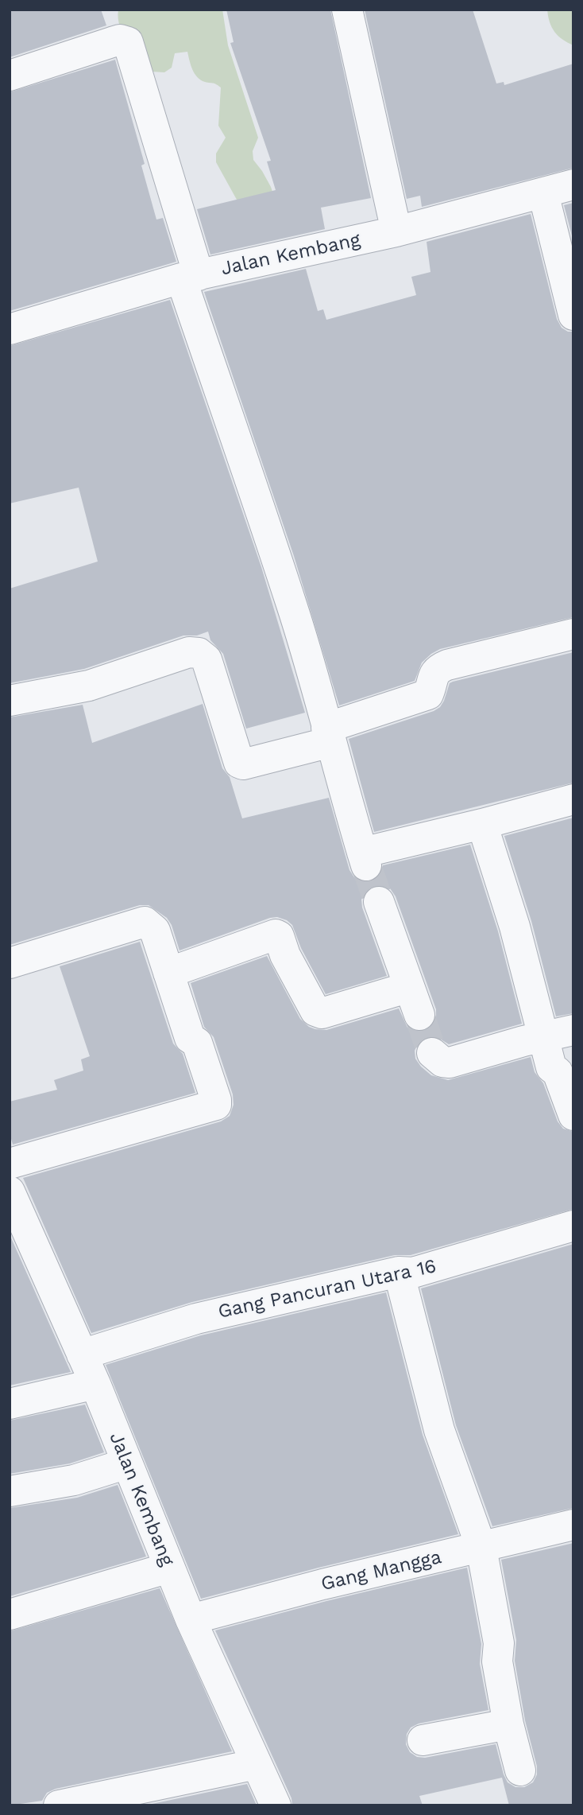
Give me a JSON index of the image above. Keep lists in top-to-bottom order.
{
  "streets": {
    "street": ["Jalan Kembang", "Gang Pancuran Utara 16", "Gang Mangga"]
  },
  "crossings": [
    ["Jalan Kembang", "Gang Pancuran Utara 16"],
    ["Jalan Kembang", "Gang Mangga"]
  ]
}
